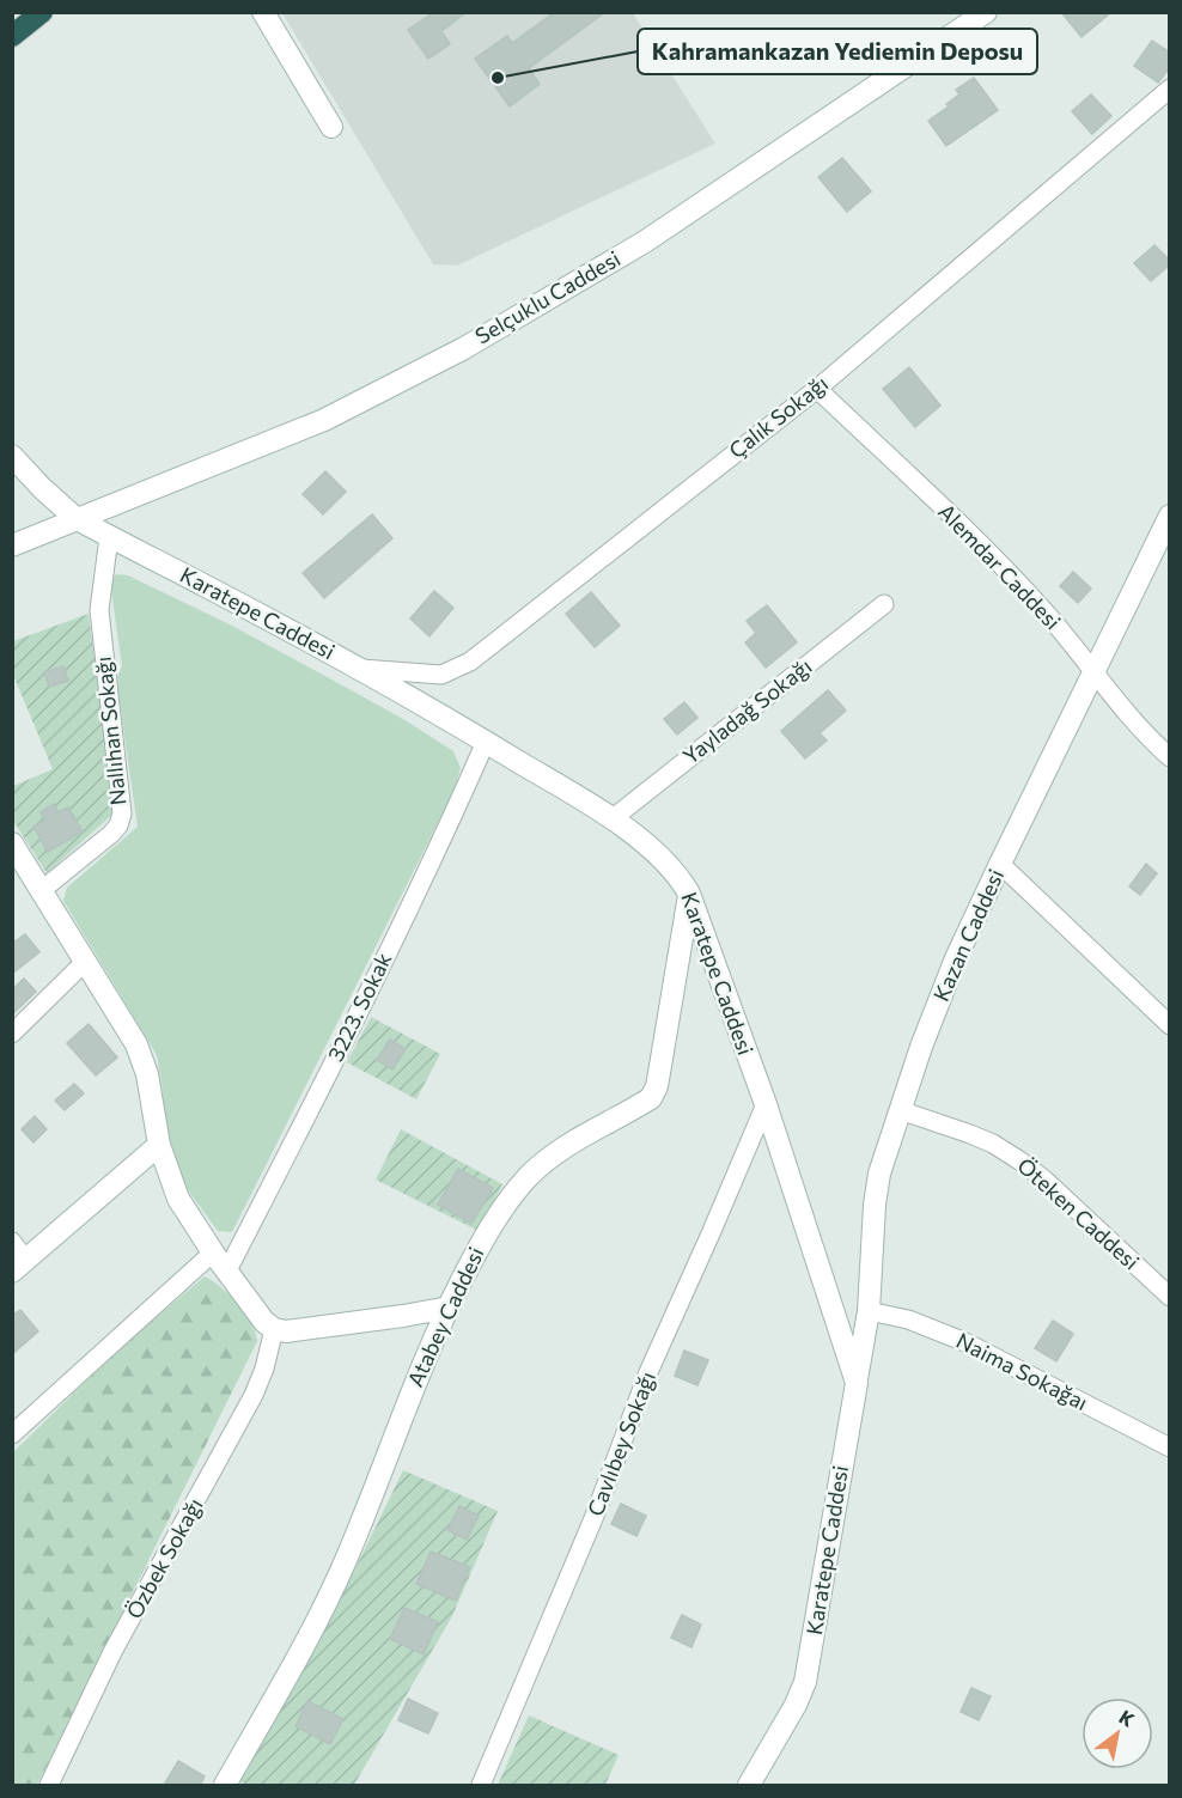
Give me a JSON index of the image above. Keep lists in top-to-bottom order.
{
  "streets": {
    "street": [
      "Selçuklu Caddesi",
      "Çalık Sokağı",
      "Alemdar Caddesi",
      "Karatepe Caddesi",
      "Yayladağ Sokağı",
      "Nallıhan Sokağı",
      "Kazan Caddesi",
      "3223. Sokak",
      "Öteken Caddesi",
      "Atabey Caddesi",
      "Naima Sokağaı",
      "Cavlıbey Sokağı",
      "Özbek Sokağı"
    ]
  },
  "crossings": [
    ["Selçuklu Caddesi", "Karatepe Caddesi"],
    ["Çalık Sokağı", "Alemdar Caddesi"],
    ["Çalık Sokağı", "Karatepe Caddesi"],
    ["Alemdar Caddesi", "Kazan Caddesi"],
    ["Karatepe Caddesi", "Yayladağ Sokağı"],
    ["Karatepe Caddesi", "Nallıhan Sokağı"],
    ["Karatepe Caddesi", "Kazan Caddesi"],
    ["Karatepe Caddesi", "3223. Sokak"],
    ["Karatepe Caddesi", "Atabey Caddesi"],
    ["Karatepe Caddesi", "Cavlıbey Sokağı"],
    ["Kazan Caddesi", "Öteken Caddesi"],
    ["Kazan Caddesi", "Naima Sokağaı"]
  ],
  "places": ["Kahramankazan Yediemin Deposu"],
  "north": "top right"
}
